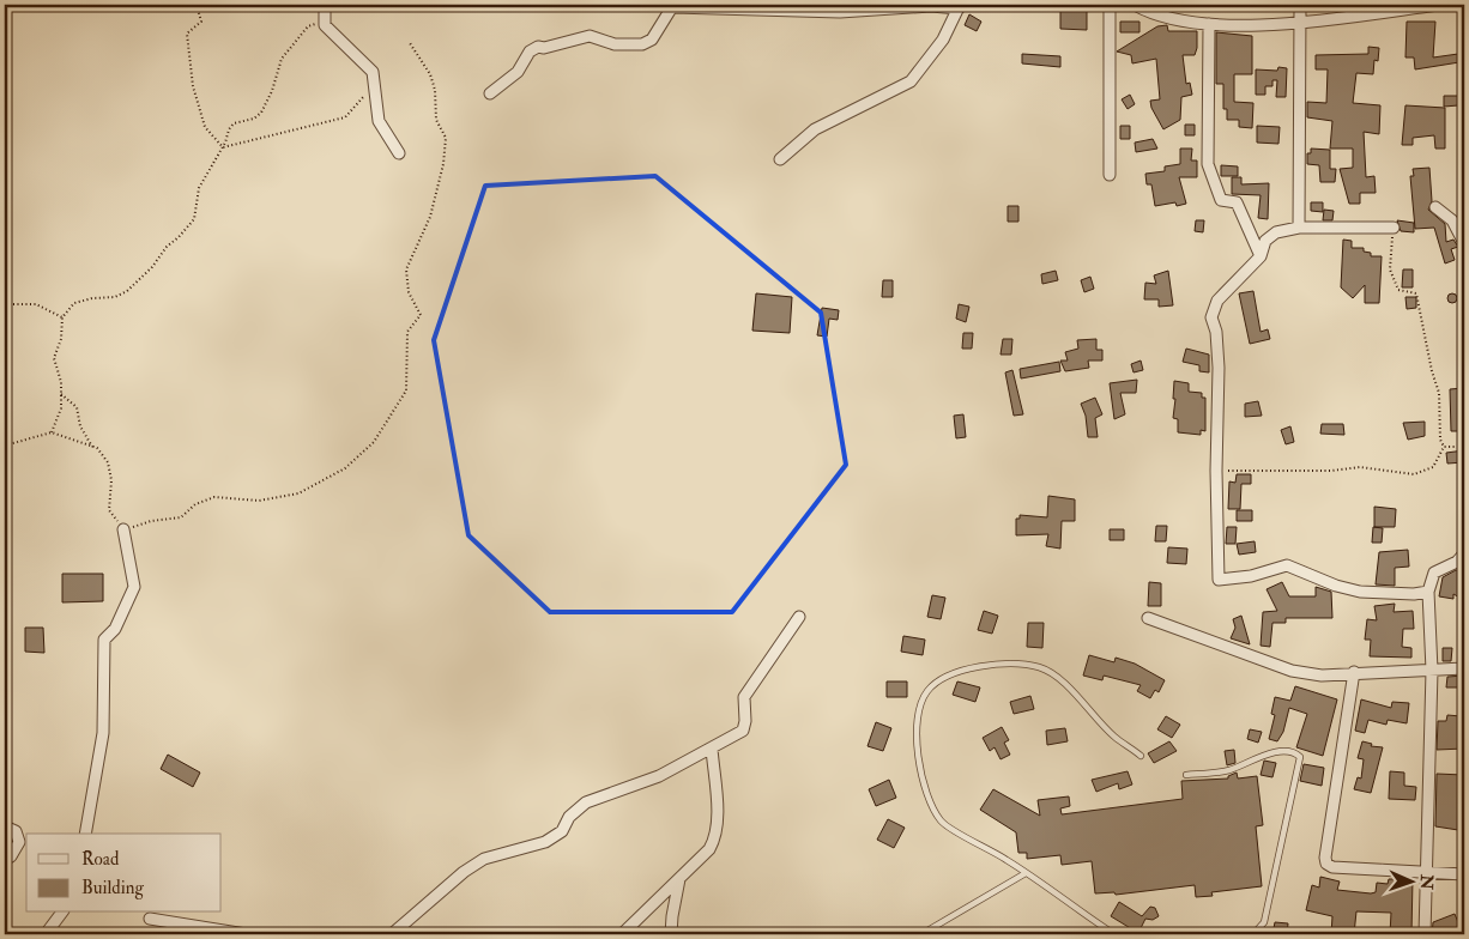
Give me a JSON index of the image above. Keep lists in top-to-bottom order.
{
  "legend": ["Road", "Building"],
  "north": "right"
}
